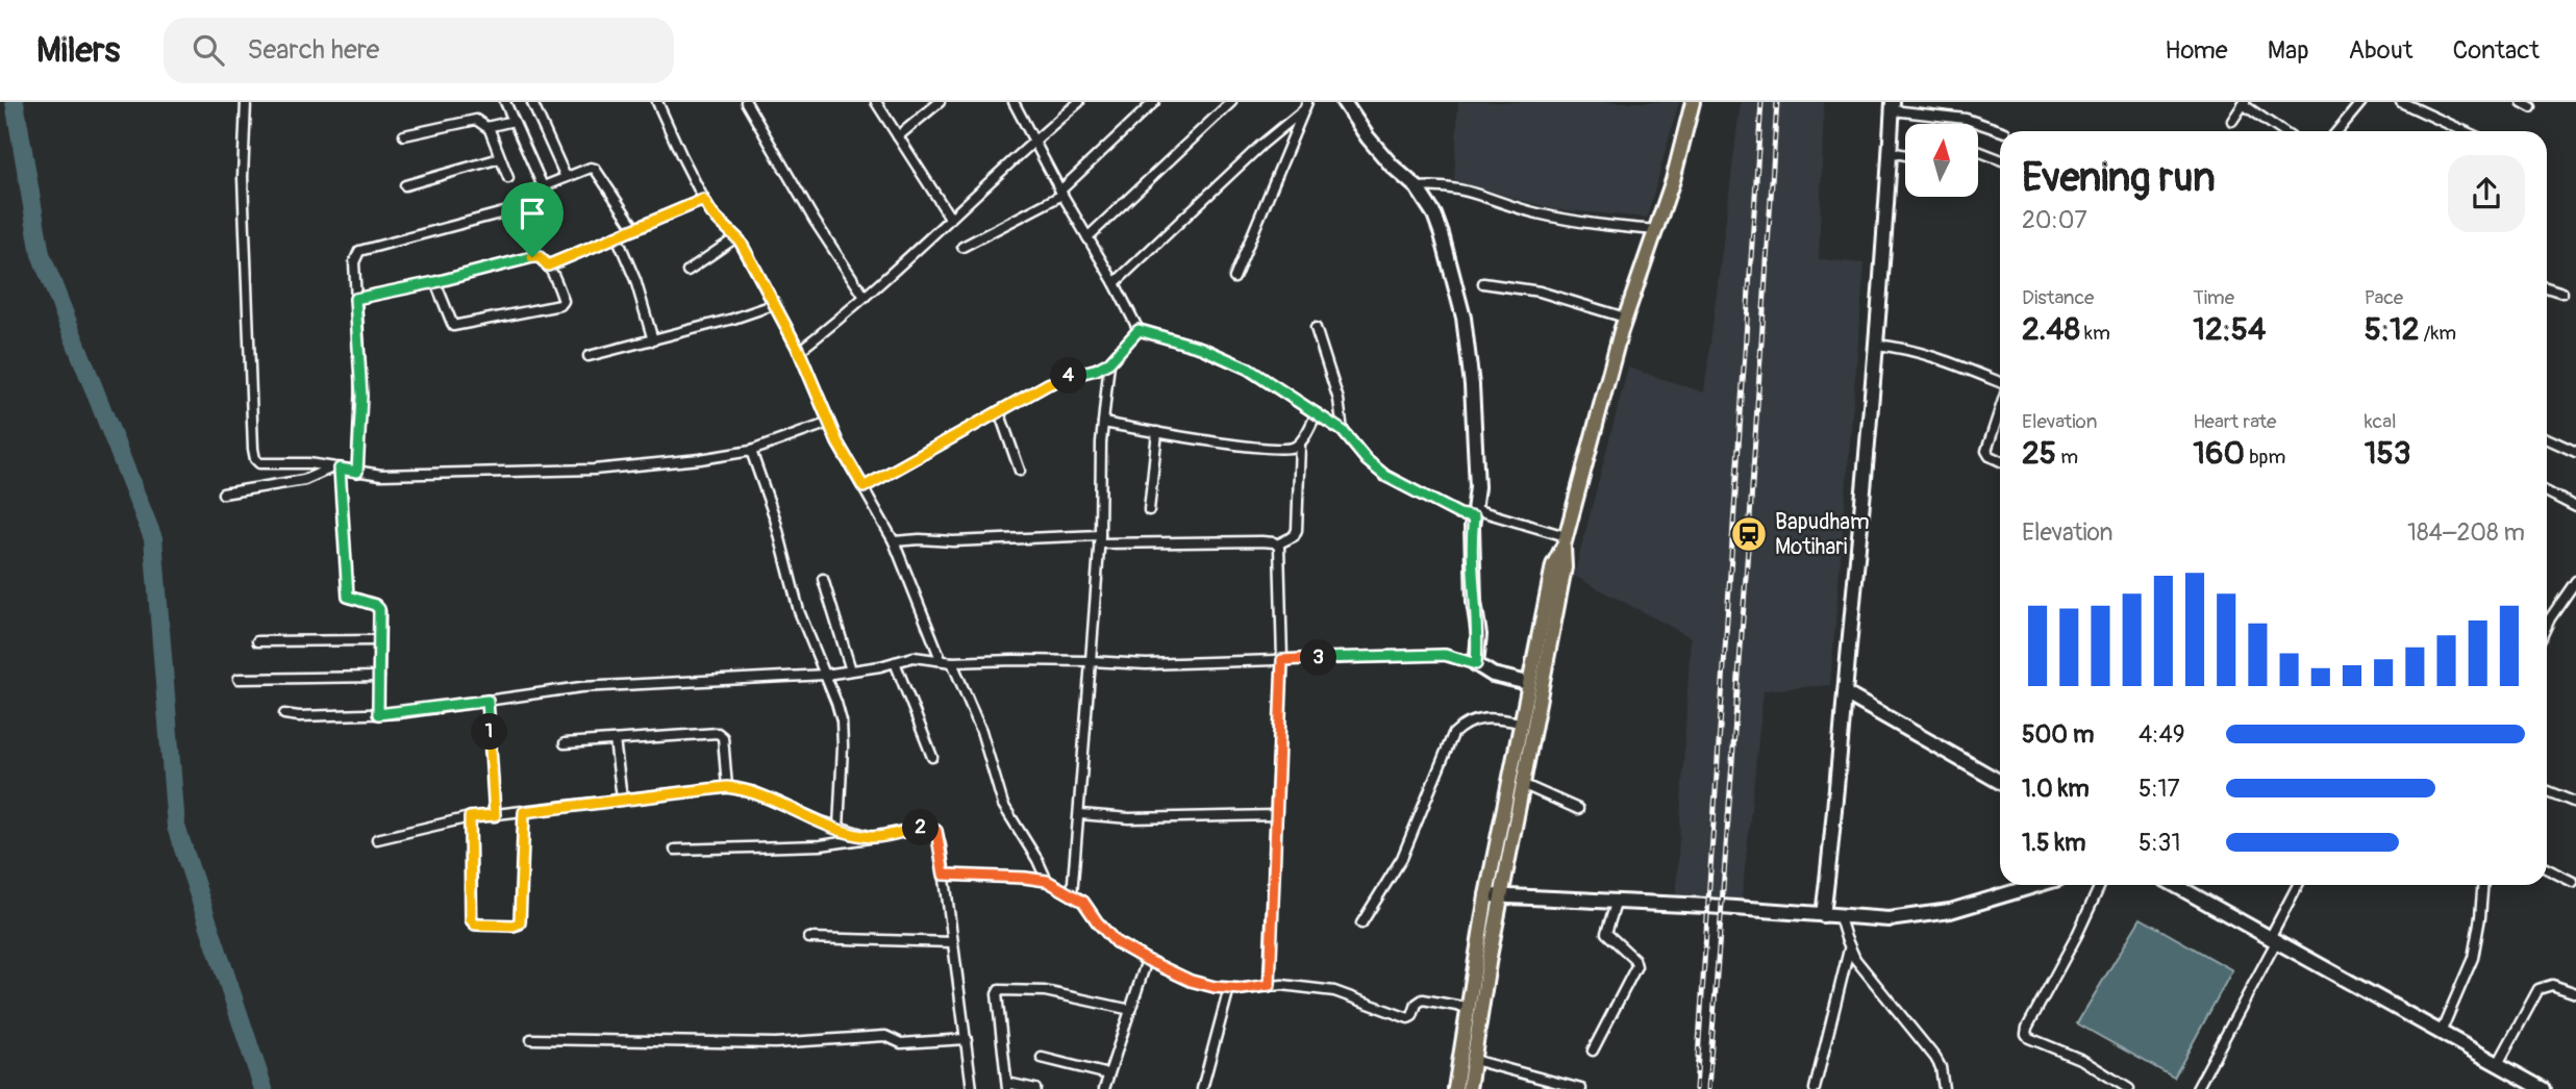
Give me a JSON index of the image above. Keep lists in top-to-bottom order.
{
  "places": {
    "station": ["Bapudham Motihari"]
  },
  "north": "top",
  "page": {
    "header": "Milers",
    "search": "Search here",
    "nav": [
      "Home",
      "Map",
      "About",
      "Contact"
    ],
    "heading": ["Evening run", "20:07"],
    "stats": [
      ["Distance", "2.48 km"],
      ["Time", "12:54"],
      ["Pace", "5:12 /km"],
      ["Elevation", "25 m"],
      ["Heart rate", "160 bpm"],
      ["kcal", "153"]
    ],
    "pins": [
      "4",
      "3",
      "1",
      "2"
    ],
    "chart": ["Elevation", "184–208 m"],
    "list": [
      {
        "name": "500 m",
        "note": "4:49"
      },
      {
        "name": "1.0 km",
        "note": "5:17"
      },
      {
        "name": "1.5 km",
        "note": "5:31"
      }
    ]
  }
}
